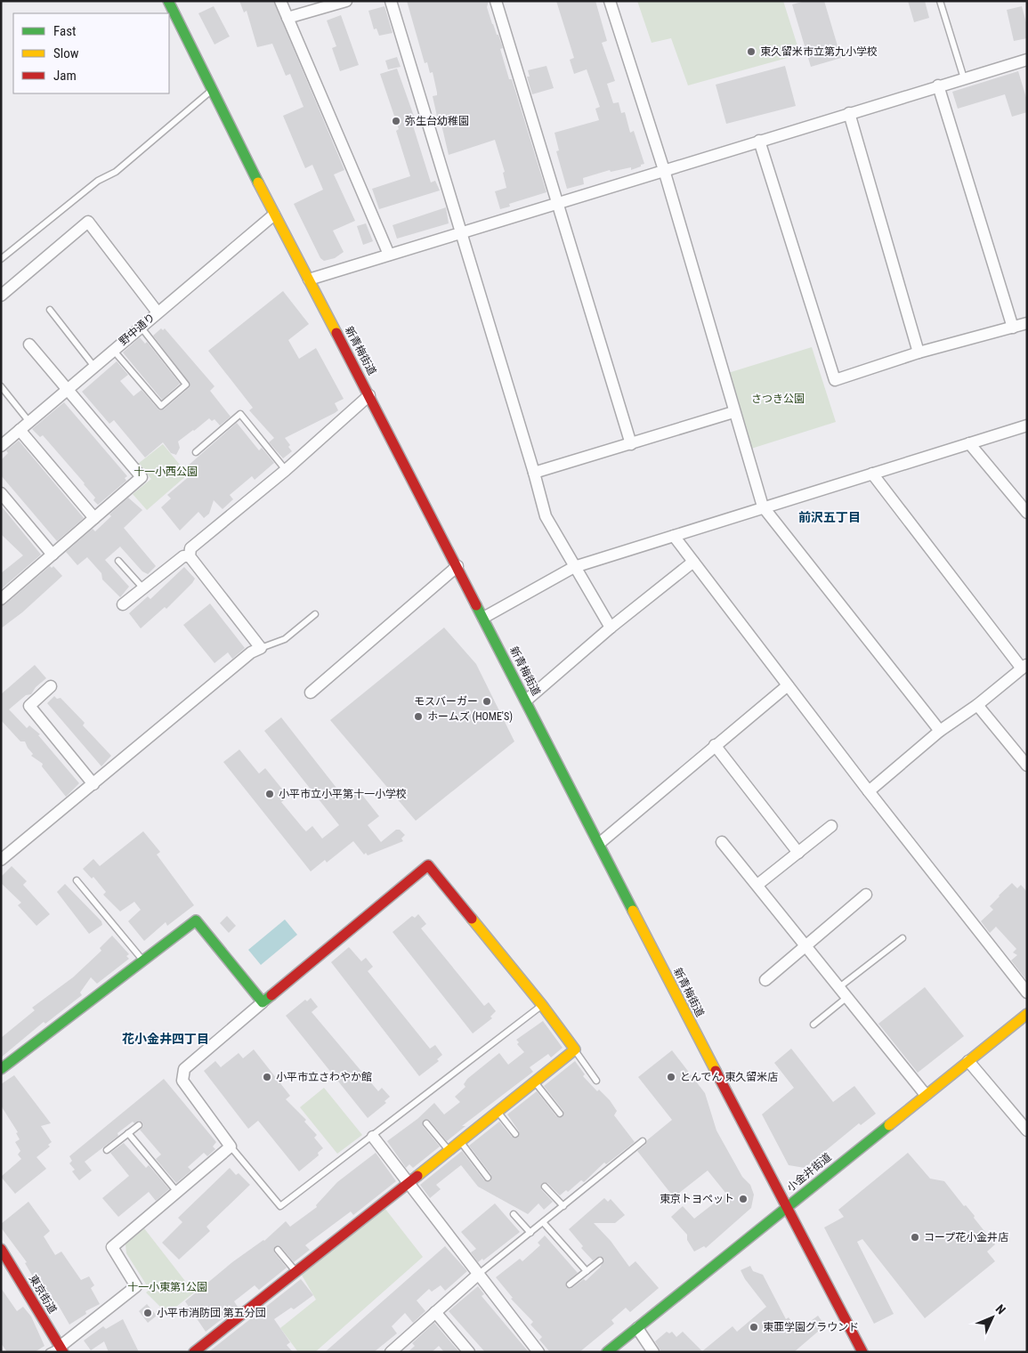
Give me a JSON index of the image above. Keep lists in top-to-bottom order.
{
  "streets": {
    "main road": ["新青梅街道", "小金井街道", "東京街道"],
    "street": ["野中通り"]
  },
  "crossings": [
    ["野中通り", "新青梅街道"],
    ["新青梅街道", "小金井街道"]
  ],
  "districts": ["前沢五丁目", "花小金井四丁目"],
  "parks": ["さつき公園", "十一小西公園", "十一小東第1公園"],
  "places": [
    "東久留米市立第九小学校",
    "弥生台幼稚園",
    "モスバーガー",
    "ホームズ (HOME'S)",
    "小平市立小平第十一小学校",
    "小平市立さわやか館",
    "とんでん 東久留米店",
    "東京トヨペット",
    "コープ花小金井店",
    "小平市消防団 第五分団",
    "東亜学園グラウンド"
  ],
  "legend": ["Fast", "Slow", "Jam"],
  "north": "top right"
}
